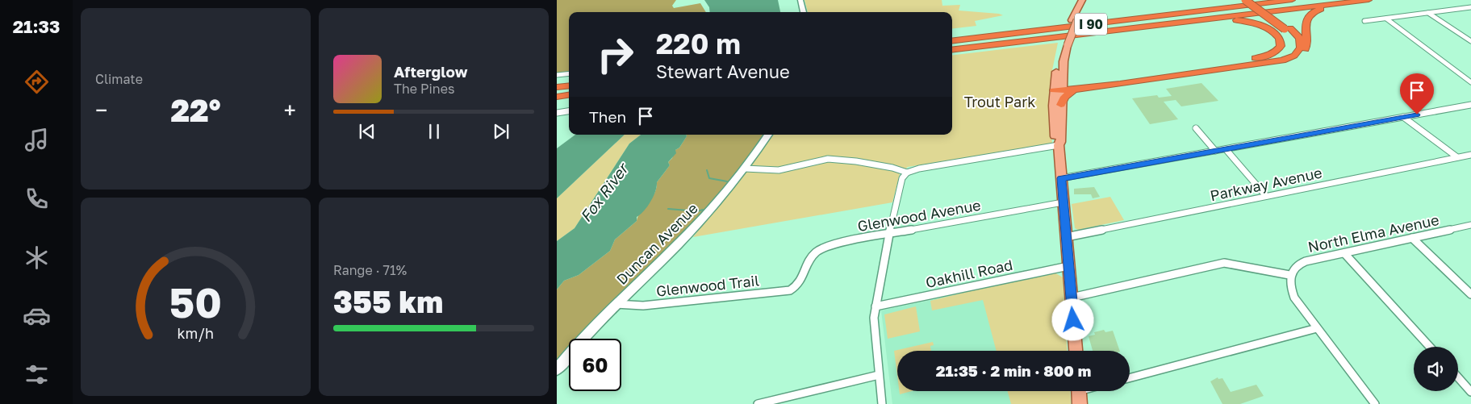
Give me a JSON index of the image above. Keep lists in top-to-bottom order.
{
  "streets": {
    "highway": ["I 90"],
    "street": [
      "Parkway Avenue",
      "Glenwood Avenue",
      "North Elma Avenue",
      "Duncan Avenue",
      "Oakhill Road",
      "Glenwood Trail"
    ]
  },
  "crossings": [
    ["Glenwood Avenue", "Glenwood Trail"],
    ["Duncan Avenue", "Glenwood Trail"]
  ],
  "water": ["Fox River"],
  "parks": ["Trout Park"],
  "page": {
    "tabs": "21:33",
    "tile": [
      "Climate",
      ["Range · 71%", "355 km"]
    ],
    "turn": ["220 m", "Stewart Avenue"],
    "song": ["Afterglow", "The Pines"],
    "heat": ["−", "22°", "+"],
    "then": "Then",
    "limit": "60",
    "trip": "21:35 · 2 min · 800 m",
    "gauge": ["50", "km/h"]
  }
}
